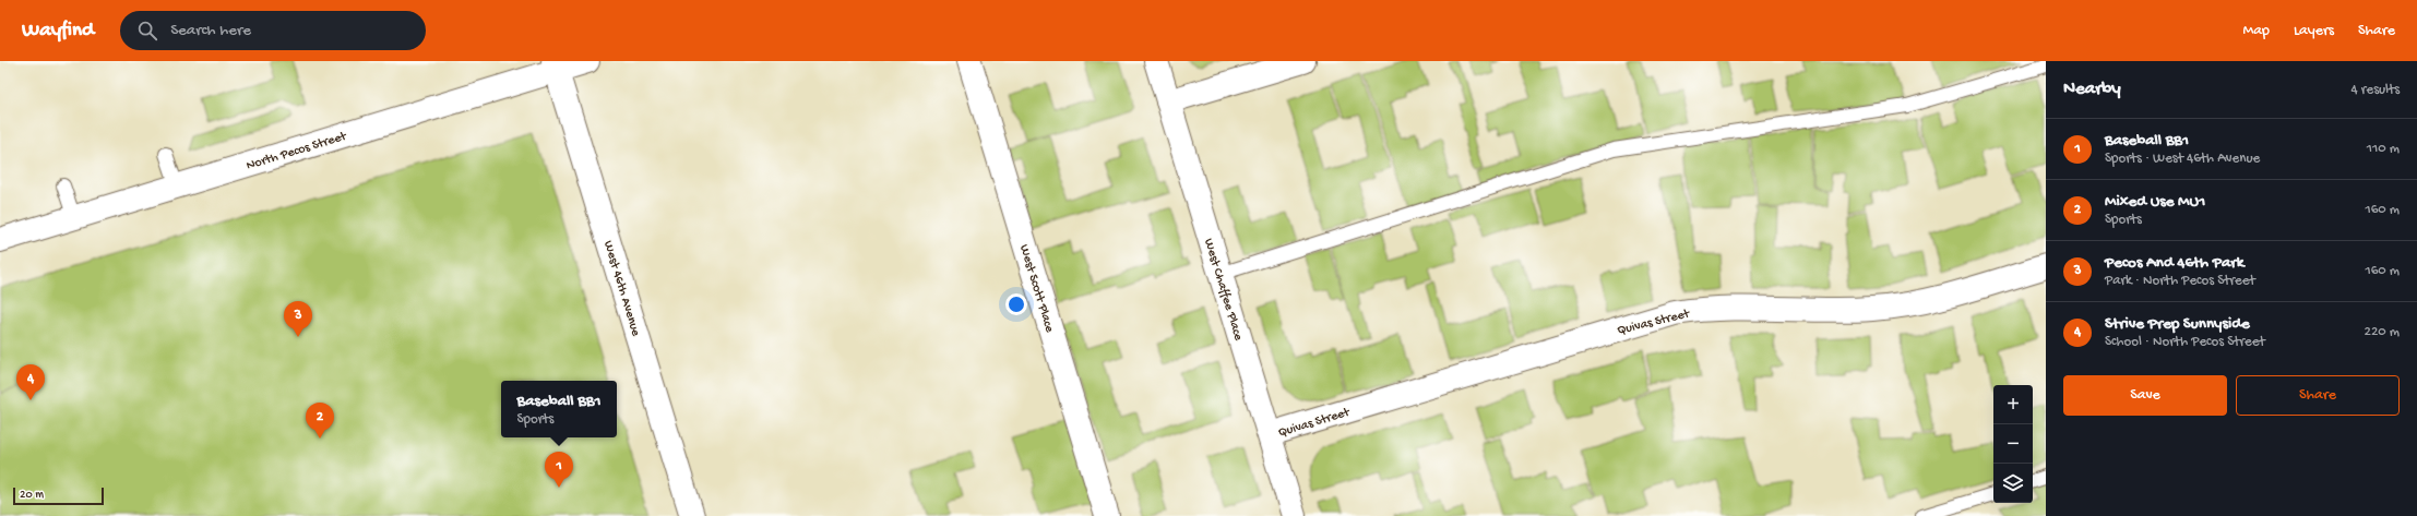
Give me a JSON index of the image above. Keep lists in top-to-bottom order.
{
  "streets": {
    "street": [
      "North Pecos Street",
      "West 46th Avenue",
      "West Scott Place",
      "West Chaffee Place",
      "Quivas Street"
    ]
  },
  "crossings": [
    ["North Pecos Street", "West 46th Avenue"],
    ["West Chaffee Place", "Quivas Street"]
  ],
  "scale_bar": "20 m",
  "page": {
    "header": "Wayfind",
    "search": "Search here",
    "nav": ["Map", "Layers", "Share"],
    "heading": ["Nearby", "4 results"],
    "list": [
      {
        "mark": "1",
        "name": "Baseball BB1",
        "note": "Sports · West 46th Avenue",
        "value": "110 m"
      },
      {
        "mark": "2",
        "name": "Mixed Use MU1",
        "note": "Sports",
        "value": "160 m"
      },
      {
        "mark": "3",
        "name": "Pecos And 46th Park",
        "note": "Park · North Pecos Street",
        "value": "160 m"
      },
      {
        "mark": "4",
        "name": "Strive Prep Sunnyside",
        "note": "School · North Pecos Street",
        "value": "220 m"
      }
    ],
    "pins": [
      "3",
      "4",
      "2",
      "1"
    ],
    "buttons": ["Save", "Share"],
    "popup": ["Baseball BB1", "Sports"],
    "map_buttons": ["+", "−"],
    "scale": "20 m"
  }
}
